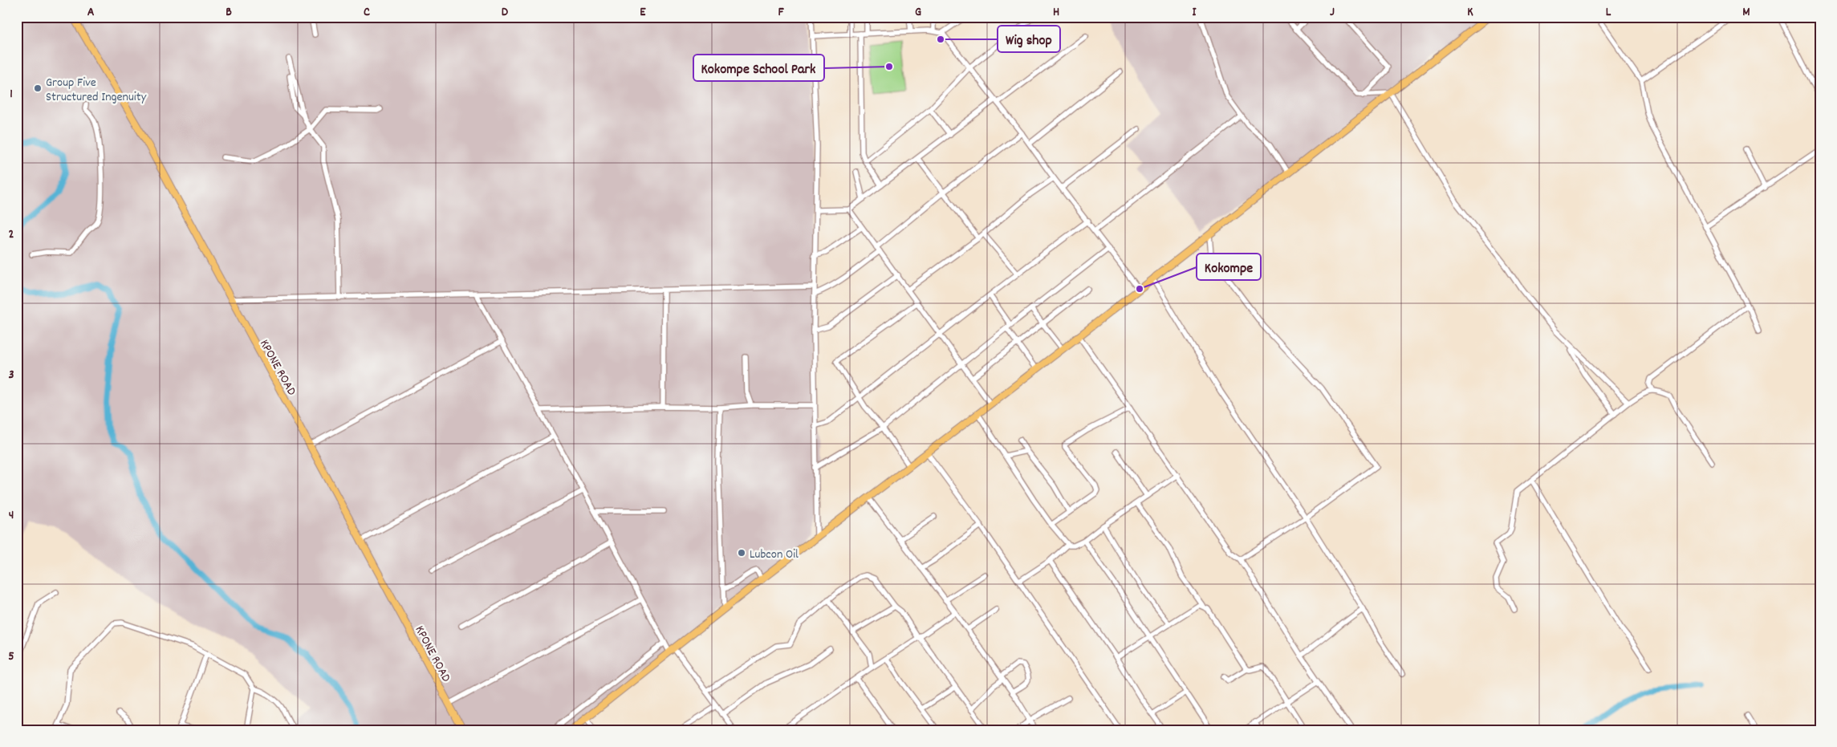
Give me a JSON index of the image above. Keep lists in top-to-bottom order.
{
  "streets": {
    "main road": ["KPONE ROAD"]
  },
  "places": [
    "Wig shop",
    "Kokompe School Park",
    "Group Five Structured Ingenuity",
    "Kokompe",
    "Lubcon Oil"
  ],
  "grid": {
    "columns": [
      "A",
      "B",
      "C",
      "D",
      "E",
      "F",
      "G",
      "H",
      "I",
      "J",
      "K",
      "L",
      "M"
    ],
    "rows": [
      "1",
      "2",
      "3",
      "4",
      "5"
    ]
  }
}
